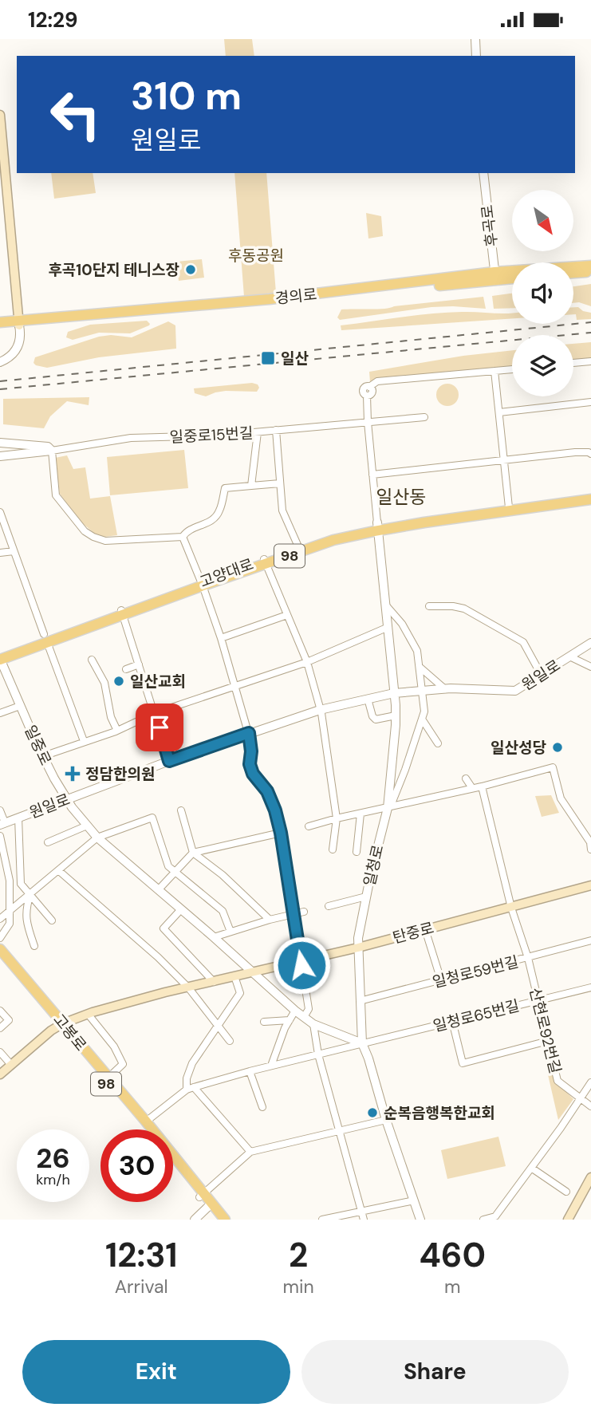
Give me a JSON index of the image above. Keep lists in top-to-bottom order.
{
  "streets": {
    "main road": [
      "경의로",
      "98",
      "고양대로",
      "탄중로",
      "고봉로"
    ],
    "street": [
      "후곡로",
      "일중로15번길",
      "원일로",
      "일중로",
      "일청로",
      "일청로59번길",
      "일청로65번길",
      "산현로92번길"
    ]
  },
  "crossings": [
    ["후곡로", "경의로"],
    ["고양대로", "일중로"],
    ["고양대로", "일청로"],
    ["원일로", "일중로"],
    ["원일로", "일청로"],
    ["일중로", "일청로"],
    ["일중로", "탄중로"],
    ["일중로", "일청로65번길"],
    ["일청로", "탄중로"],
    ["일청로", "일청로59번길"],
    ["일청로", "일청로65번길"],
    ["탄중로", "산현로92번길"],
    ["탄중로", "고봉로"],
    ["일청로59번길", "산현로92번길"],
    ["일청로65번길", "산현로92번길"]
  ],
  "districts": ["일산동"],
  "parks": ["후동공원"],
  "places": {
    "other": [
      "후곡10단지 테니스장",
      "일산교회",
      "일산성당",
      "순복음행복한교회"
    ],
    "transit": ["일산"],
    "health": ["정담한의원"]
  },
  "north": "bottom right",
  "page": {
    "status": "12:29",
    "turn": ["310 m", "원일로"],
    "speed": "26 km/h",
    "limit": "30",
    "eta": [
      "12:31",
      "Arrival",
      "2",
      "min",
      "460",
      "m"
    ],
    "buttons": ["Exit", "Share"]
  }
}
